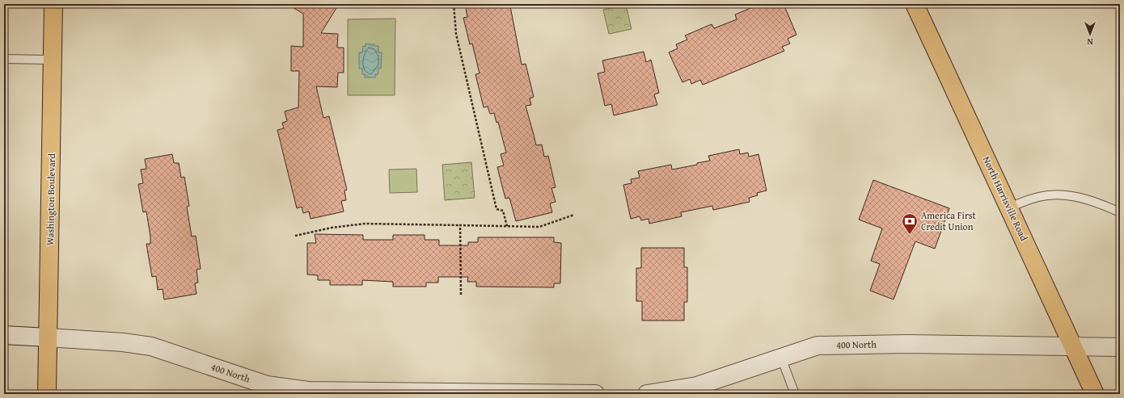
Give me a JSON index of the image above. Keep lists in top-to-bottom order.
{
  "streets": {
    "main road": ["North Harrisville Road", "Washington Boulevard"],
    "street": ["400 North"]
  },
  "crossings": [
    ["North Harrisville Road", "400 North"],
    ["Washington Boulevard", "400 North"]
  ],
  "places": {
    "bank": ["America First Credit Union"]
  },
  "north": "bottom"
}
